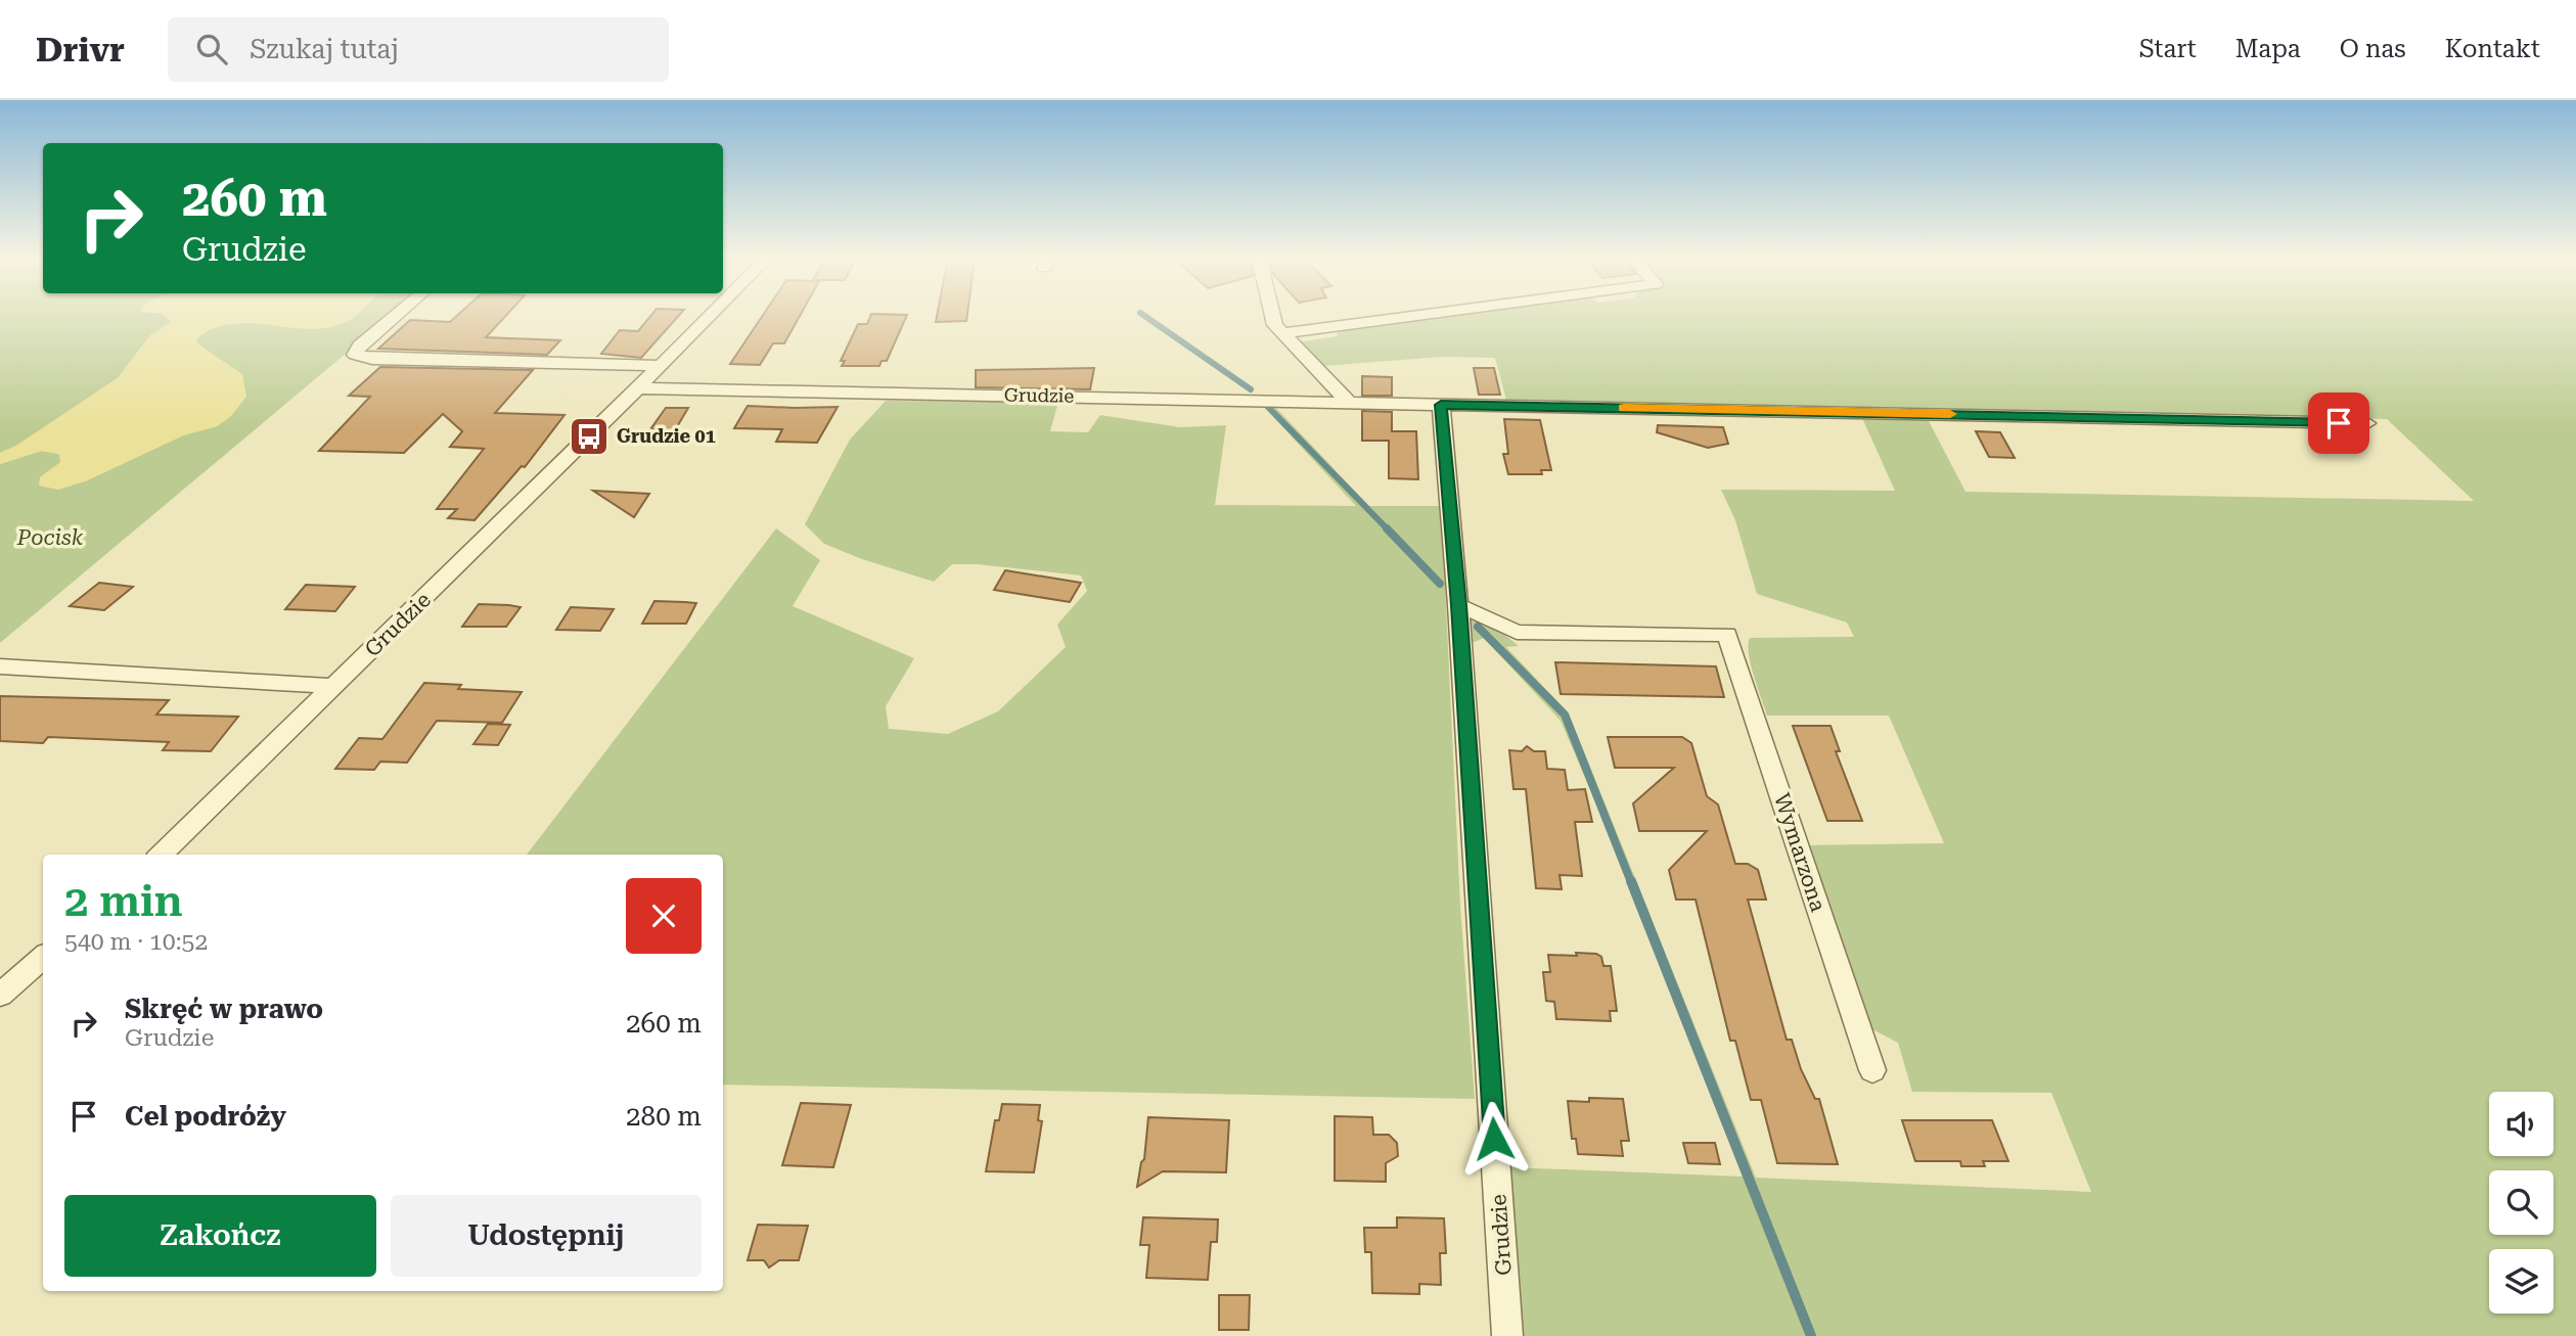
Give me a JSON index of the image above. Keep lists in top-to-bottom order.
{
  "streets": {
    "street": ["Grudzie", "Wymarzona"]
  },
  "crossings": [
    ["Grudzie", "Wymarzona"]
  ],
  "parks": ["Pocisk"],
  "places": {
    "bus stop": ["Grudzie 01"]
  },
  "page": {
    "header": "Drivr",
    "search": "Szukaj tutaj",
    "nav": [
      "Start",
      "Mapa",
      "O nas",
      "Kontakt"
    ],
    "turn": ["260 m", "Grudzie"],
    "heading": ["2 min", "540 m · 10:52"],
    "list": [
      {
        "name": "Skręć w prawo",
        "note": "Grudzie",
        "value": "260 m"
      },
      {
        "name": "Cel podróży",
        "value": "280 m"
      }
    ],
    "buttons": ["Zakończ", "Udostępnij"]
  }
}
